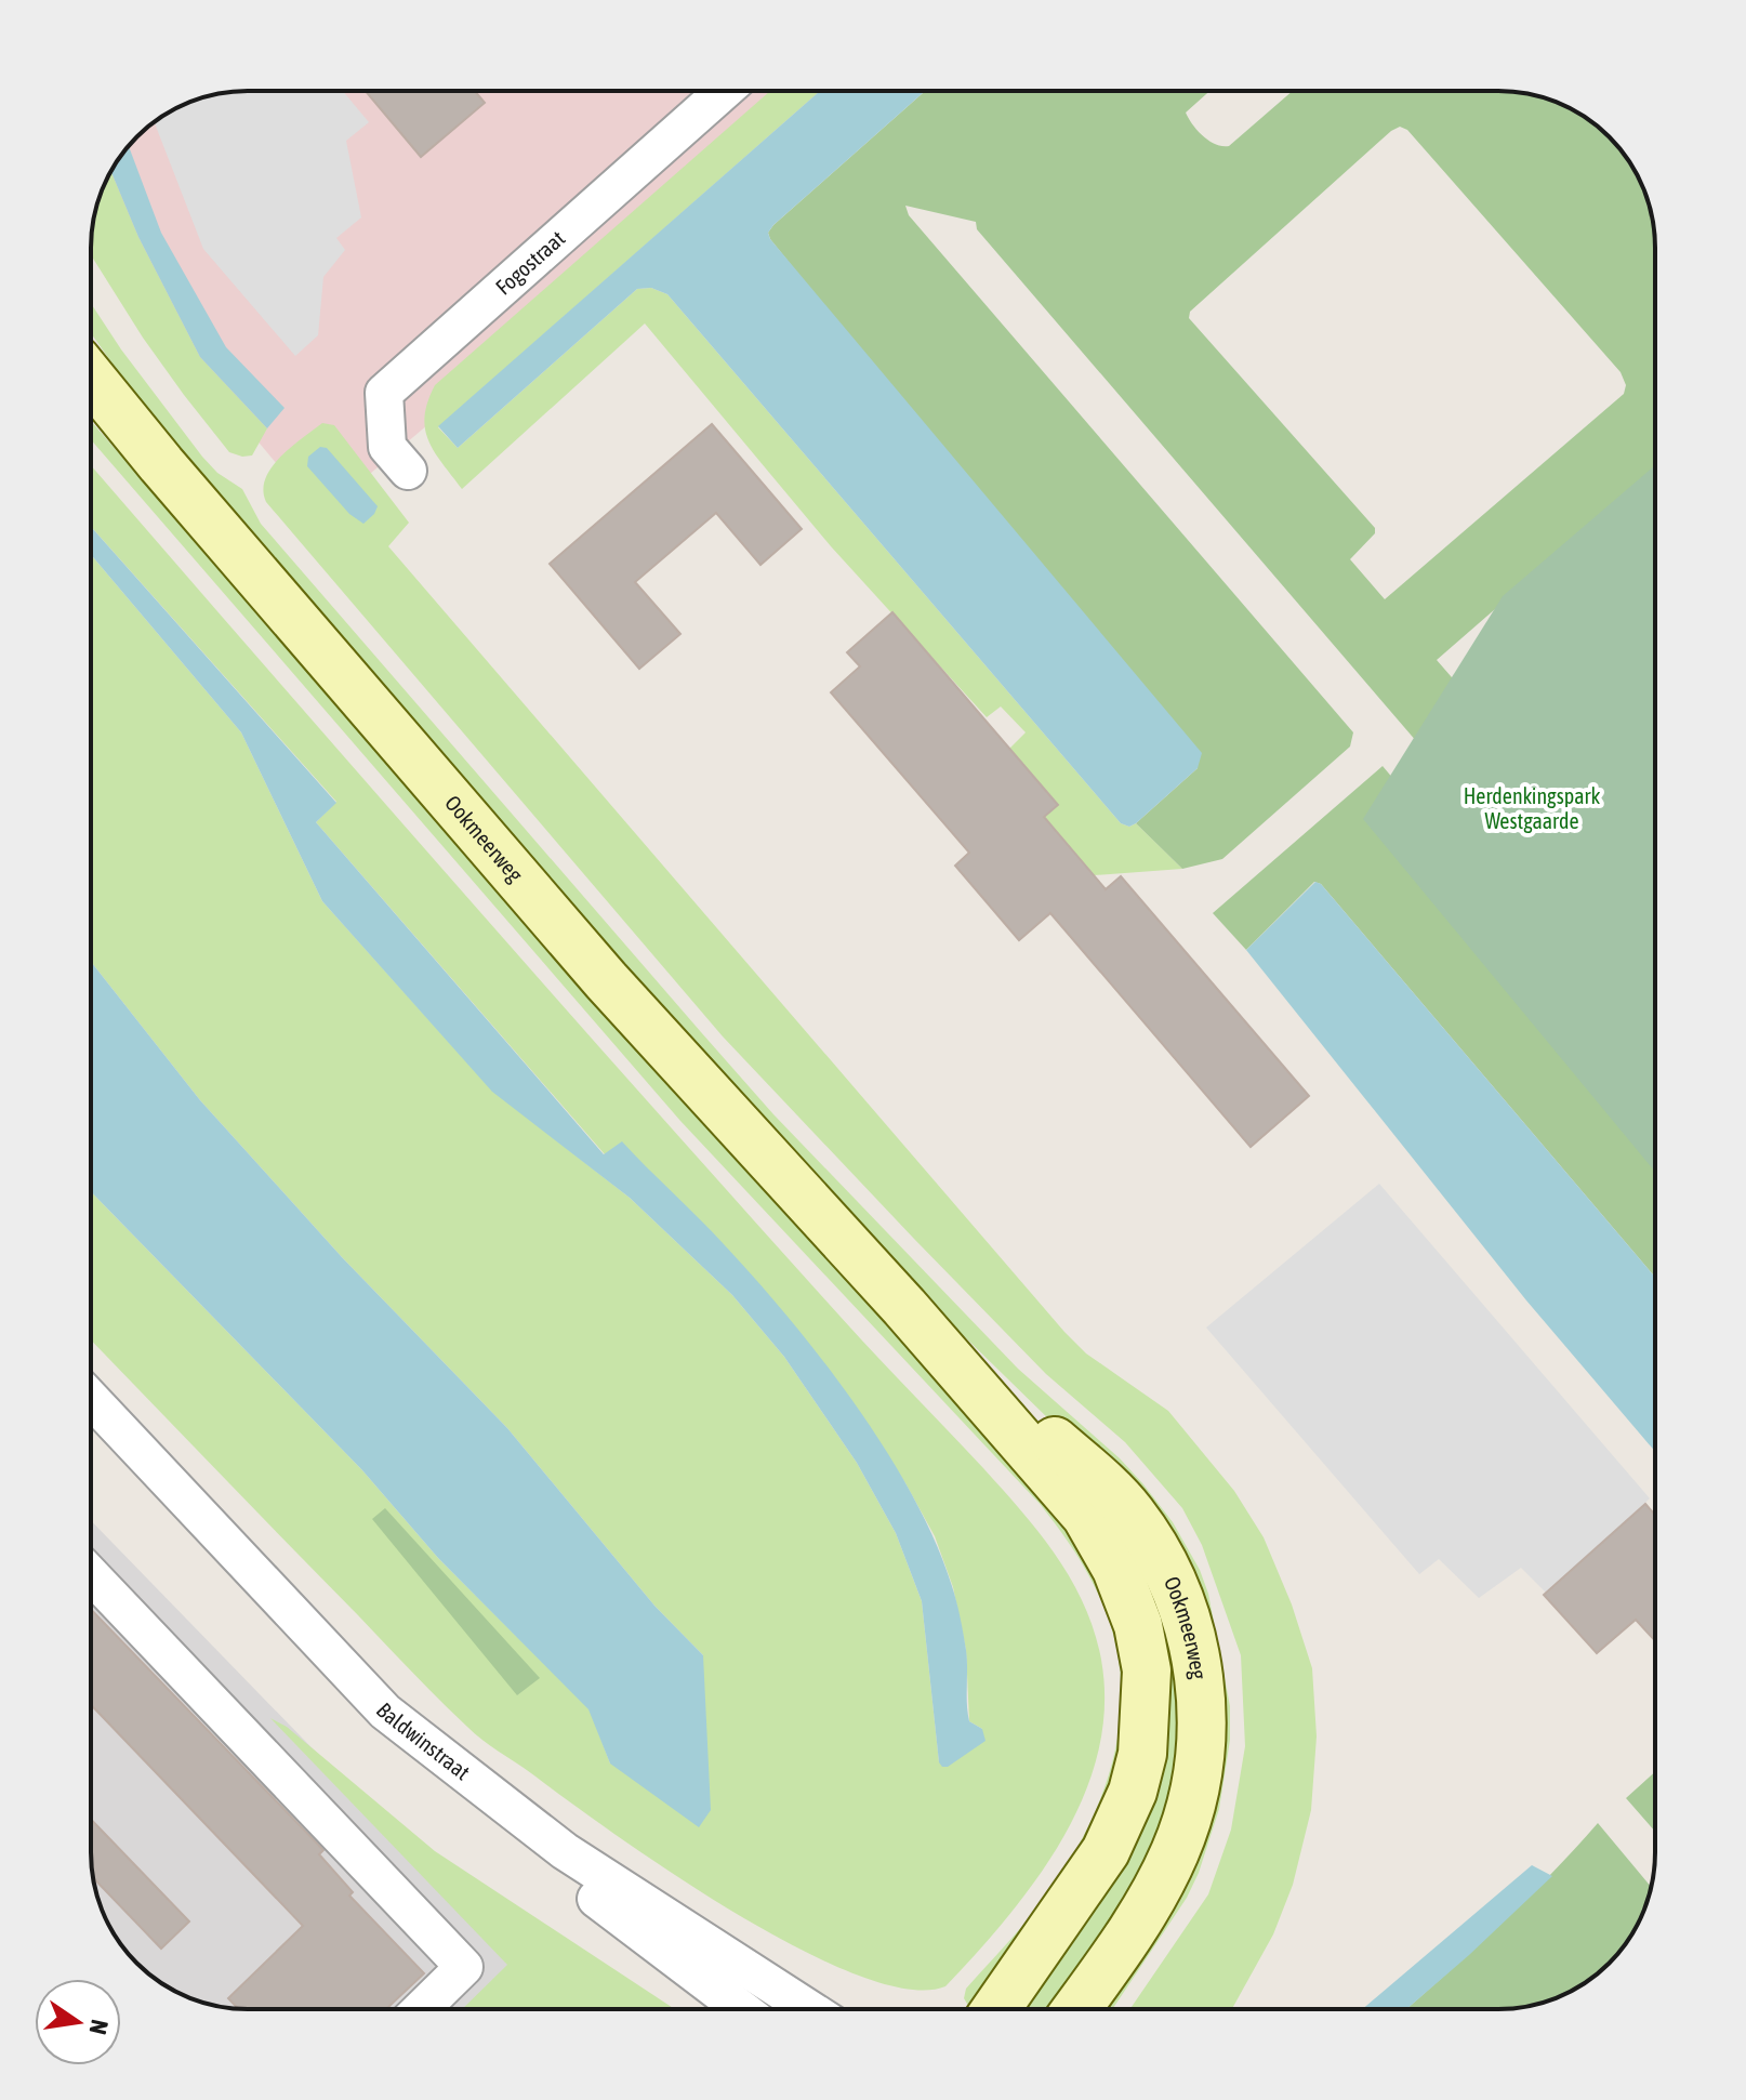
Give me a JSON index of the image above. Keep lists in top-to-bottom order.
{
  "streets": {
    "main road": ["Ookmeerweg"],
    "street": ["Fogostraat", "Baldwinstraat"]
  },
  "parks": ["Herdenkingspark Westgaarde"],
  "north": "right"
}
